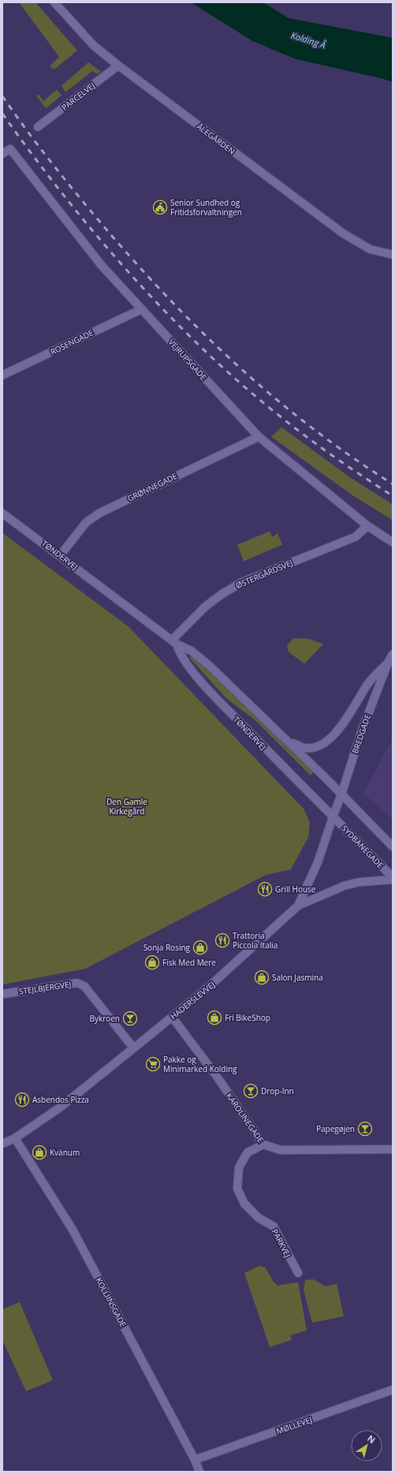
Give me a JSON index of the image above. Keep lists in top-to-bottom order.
{
  "streets": {
    "street": [
      "PARCELVEJ",
      "ÅLEGÅRDEN",
      "ROSENGADE",
      "VEJRUPSGADE",
      "GRØNNEGADE",
      "TØNDERVEJ",
      "ØSTERGÅRDSVEJ",
      "BREDGADE",
      "SYDBANEGADE",
      "STEJLBJERGVEJ",
      "HADERSLEVVEJ",
      "KAROLINEGADE",
      "PARKVEJ",
      "KOLLIINSGADE",
      "MØLLEVEJ"
    ]
  },
  "crossings": [
    ["PARCELVEJ", "ÅLEGÅRDEN"],
    ["ROSENGADE", "VEJRUPSGADE"],
    ["VEJRUPSGADE", "GRØNNEGADE"],
    ["VEJRUPSGADE", "ØSTERGÅRDSVEJ"],
    ["GRØNNEGADE", "TØNDERVEJ"],
    ["TØNDERVEJ", "ØSTERGÅRDSVEJ"],
    ["TØNDERVEJ", "BREDGADE"],
    ["TØNDERVEJ", "SYDBANEGADE"],
    ["TØNDERVEJ", "HADERSLEVVEJ"],
    ["BREDGADE", "SYDBANEGADE"],
    ["BREDGADE", "HADERSLEVVEJ"],
    ["SYDBANEGADE", "HADERSLEVVEJ"],
    ["STEJLBJERGVEJ", "HADERSLEVVEJ"],
    ["HADERSLEVVEJ", "KAROLINEGADE"],
    ["HADERSLEVVEJ", "KOLLIINSGADE"],
    ["KAROLINEGADE", "PARKVEJ"],
    ["KOLLIINSGADE", "MØLLEVEJ"]
  ],
  "water": ["Kolding Å"],
  "parks": ["Den Gamle Kirkegård"],
  "places": {
    "public building": ["Senior Sundhed og Fritidsforvaltningen"],
    "restaurant": ["Grill House", "Trattoria Piccola Italia", "Asbendos Pizza"],
    "shop": [
      "Sonja Rosing",
      "Fisk Med Mere",
      "Salon Jasmina",
      "Fri BikeShop",
      "Kvänum"
    ],
    "bar": ["Bykroen", "Drop-Inn", "Papegøjen"],
    "supermarket": ["Pakke og Minimarked Kolding"]
  },
  "north": "top right"
}
